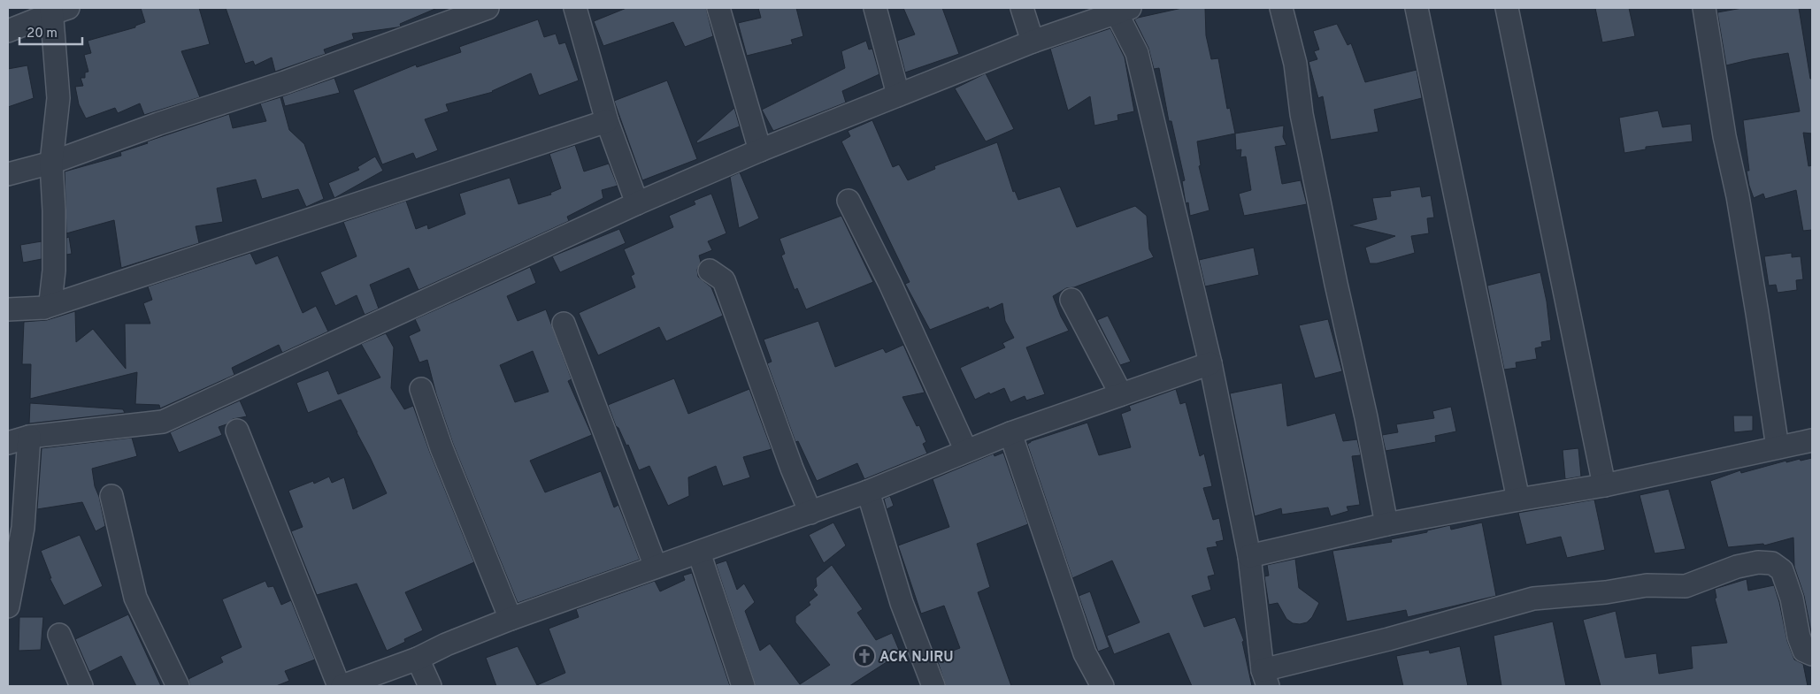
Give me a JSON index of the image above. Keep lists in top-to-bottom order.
{
  "places": {
    "church": ["ACK NJIRU"]
  },
  "scale_bar": "20 m"
}
